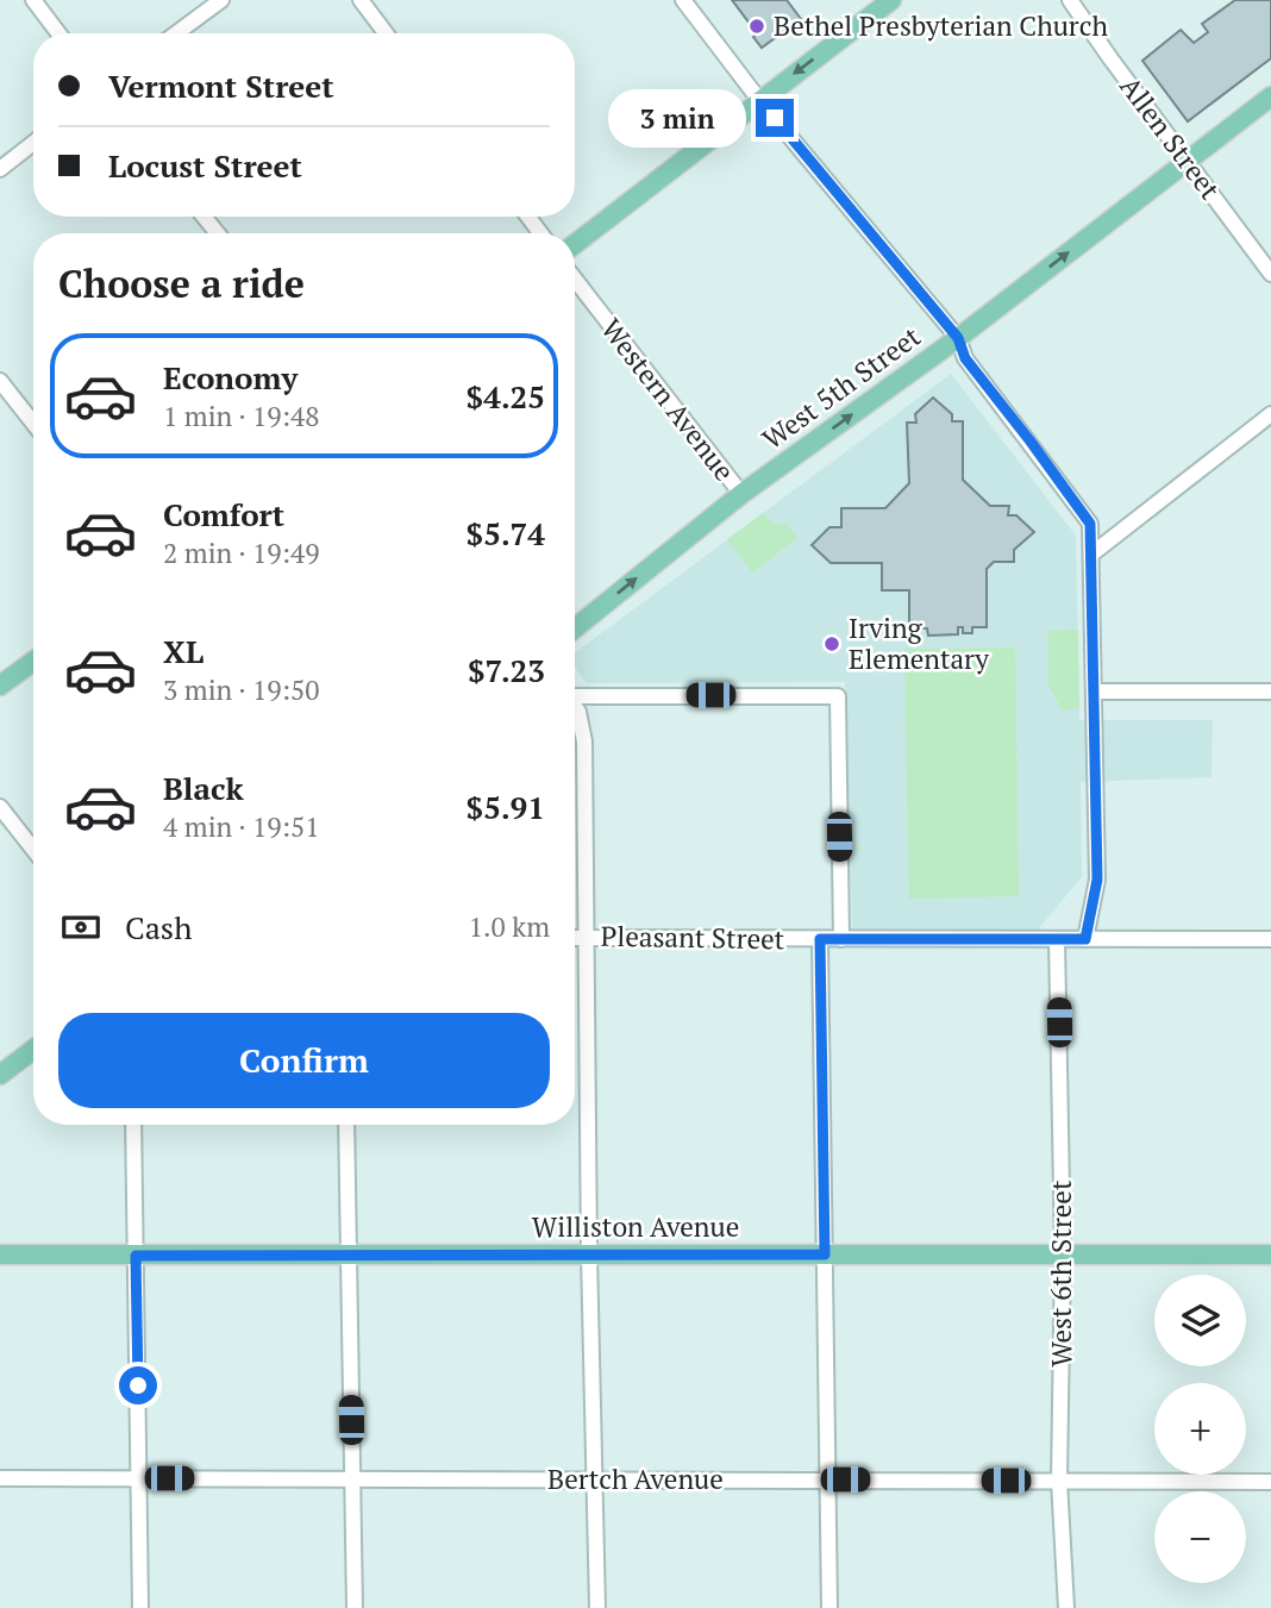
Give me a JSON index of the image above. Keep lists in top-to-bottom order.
{
  "streets": {
    "main road": ["West 5th Street", "Williston Avenue"],
    "street": [
      "Allen Street",
      "Western Avenue",
      "Pleasant Street",
      "West 6th Street",
      "Bertch Avenue"
    ]
  },
  "crossings": [
    ["Allen Street", "West 5th Street"],
    ["West 5th Street", "Western Avenue"],
    ["Pleasant Street", "West 6th Street"],
    ["Williston Avenue", "West 6th Street"],
    ["West 6th Street", "Bertch Avenue"]
  ],
  "one_way": ["West 5th Street"],
  "places": ["Bethel Presbyterian Church", "Irving Elementary"],
  "page": {
    "banner": ["Vermont Street", "Locust Street"],
    "bubble": "3 min",
    "heading": "Choose a ride",
    "list": [
      {
        "name": "Economy",
        "note": "1 min · 19:48",
        "value": "$4.25"
      },
      {
        "name": "Comfort",
        "note": "2 min · 19:49",
        "value": "$5.74"
      },
      {
        "name": "XL",
        "note": "3 min · 19:50",
        "value": "$7.23"
      },
      {
        "name": "Black",
        "note": "4 min · 19:51",
        "value": "$5.91"
      }
    ],
    "pay": ["Cash", "1.0 km"],
    "buttons": "Confirm",
    "map_buttons": ["+", "−"]
  }
}
